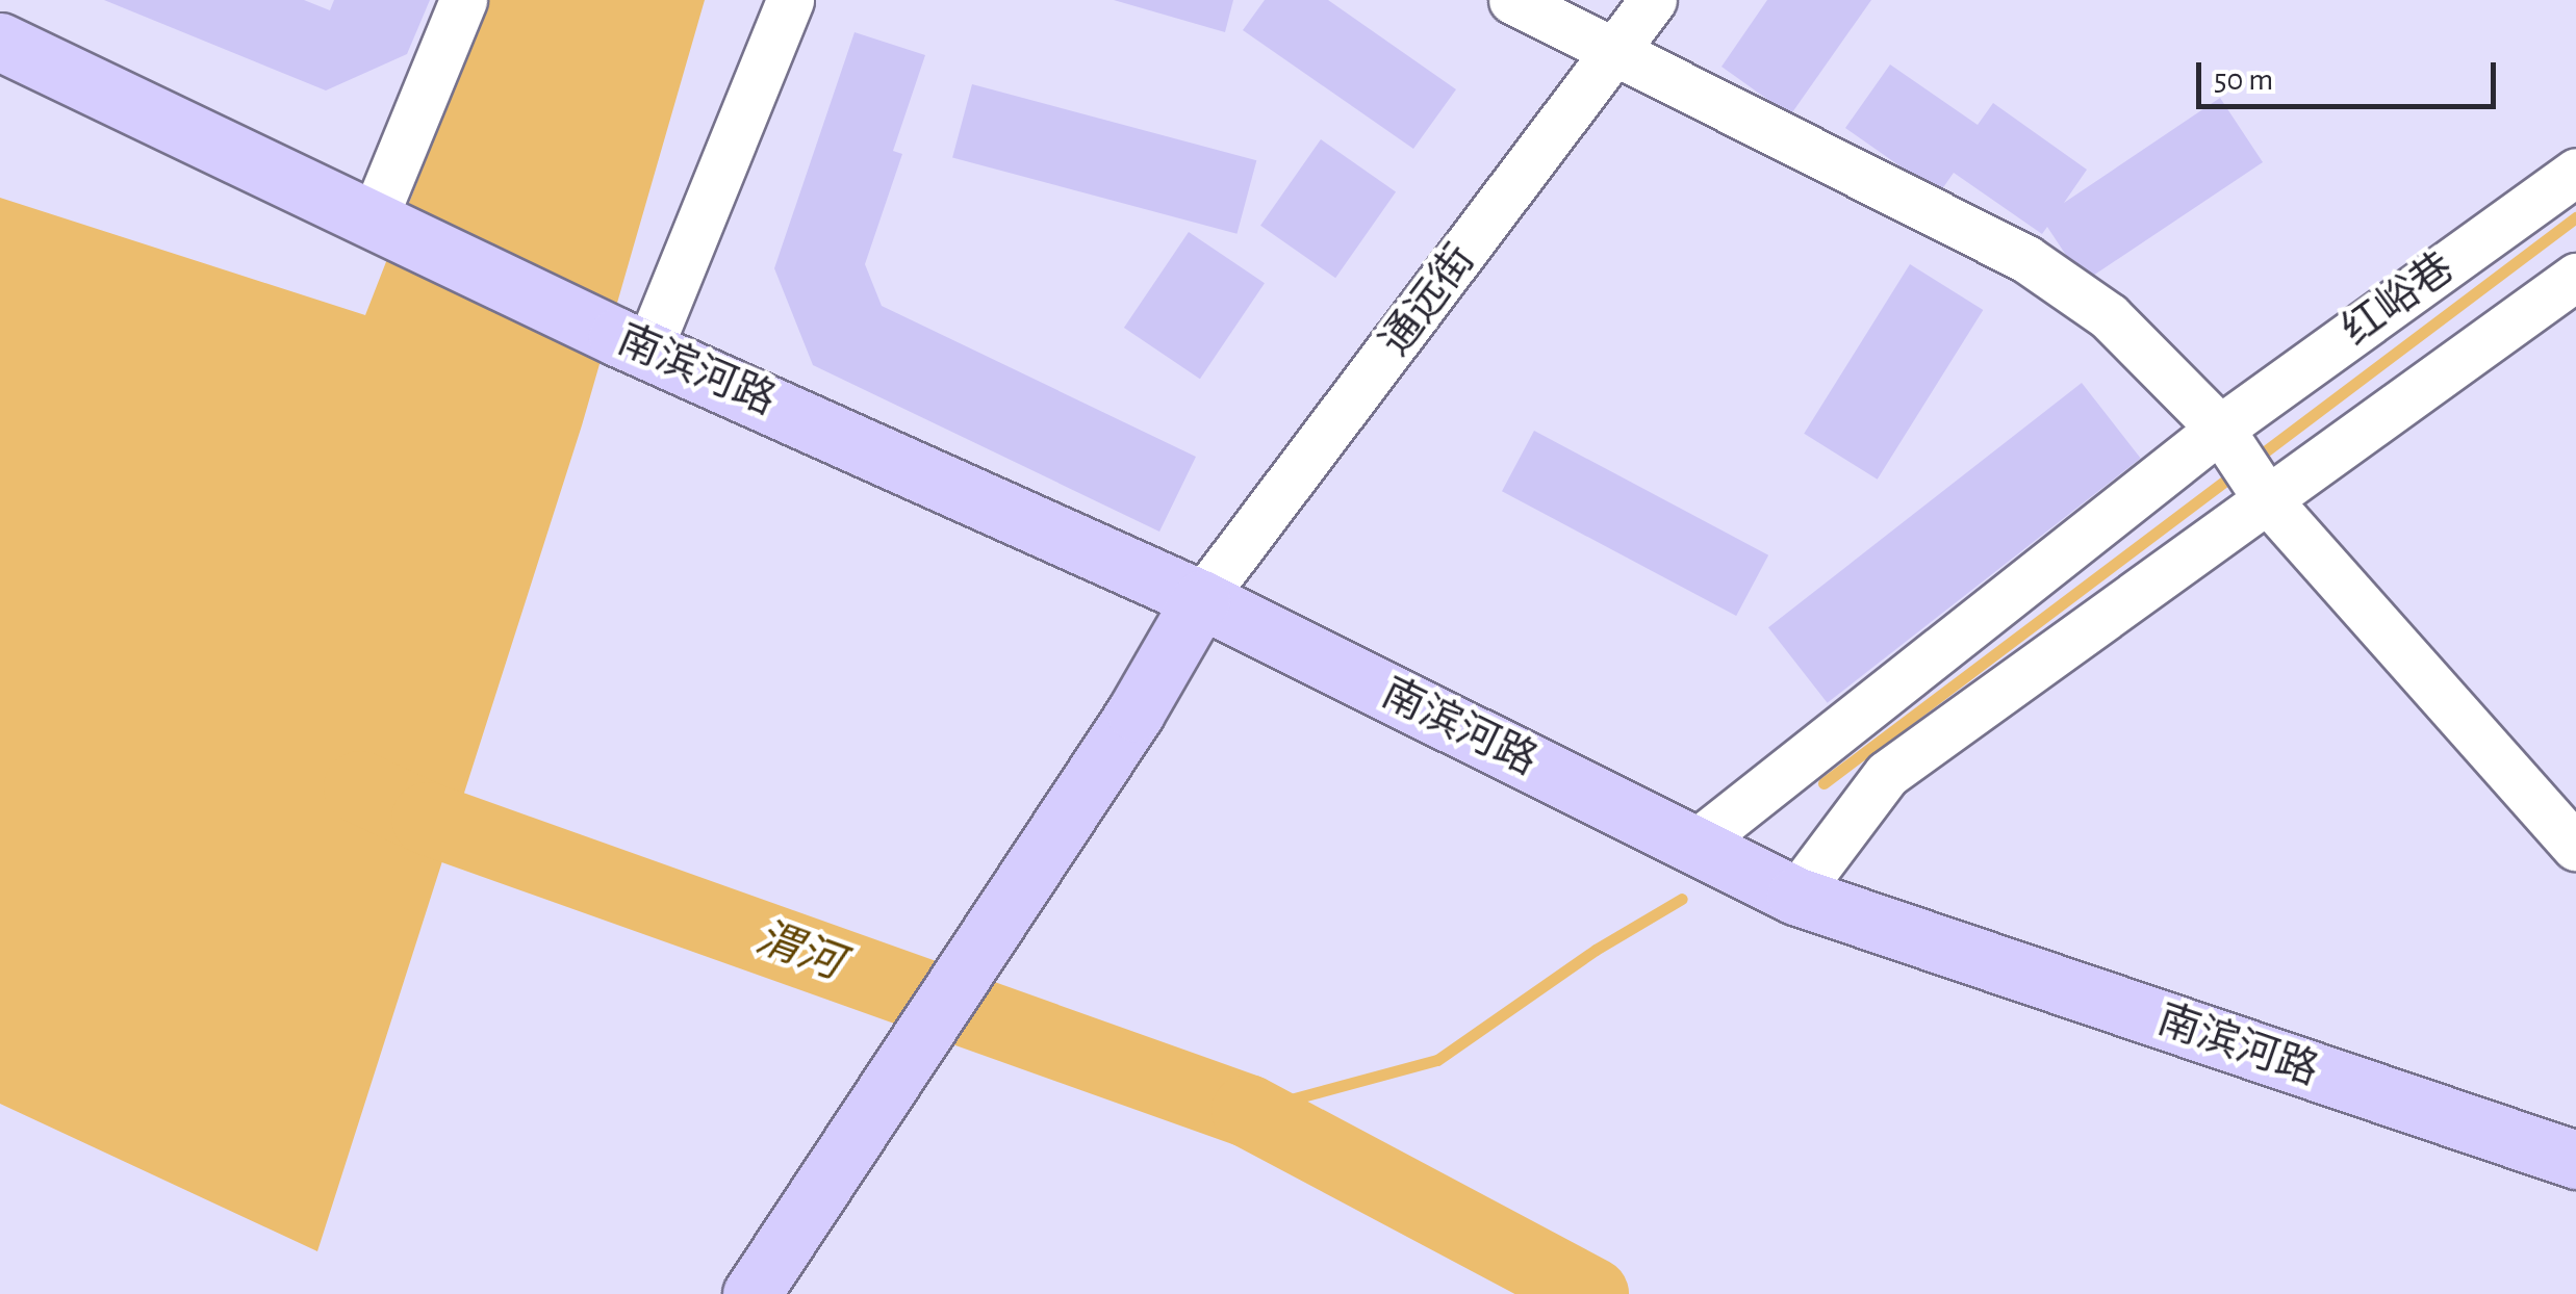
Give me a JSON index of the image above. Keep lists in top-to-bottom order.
{
  "streets": {
    "main road": ["南滨河路"],
    "street": ["红峪巷", "通远街"]
  },
  "crossings": [
    ["通远街", "南滨河路"]
  ],
  "water": ["渭河"],
  "scale_bar": "50 m"
}
